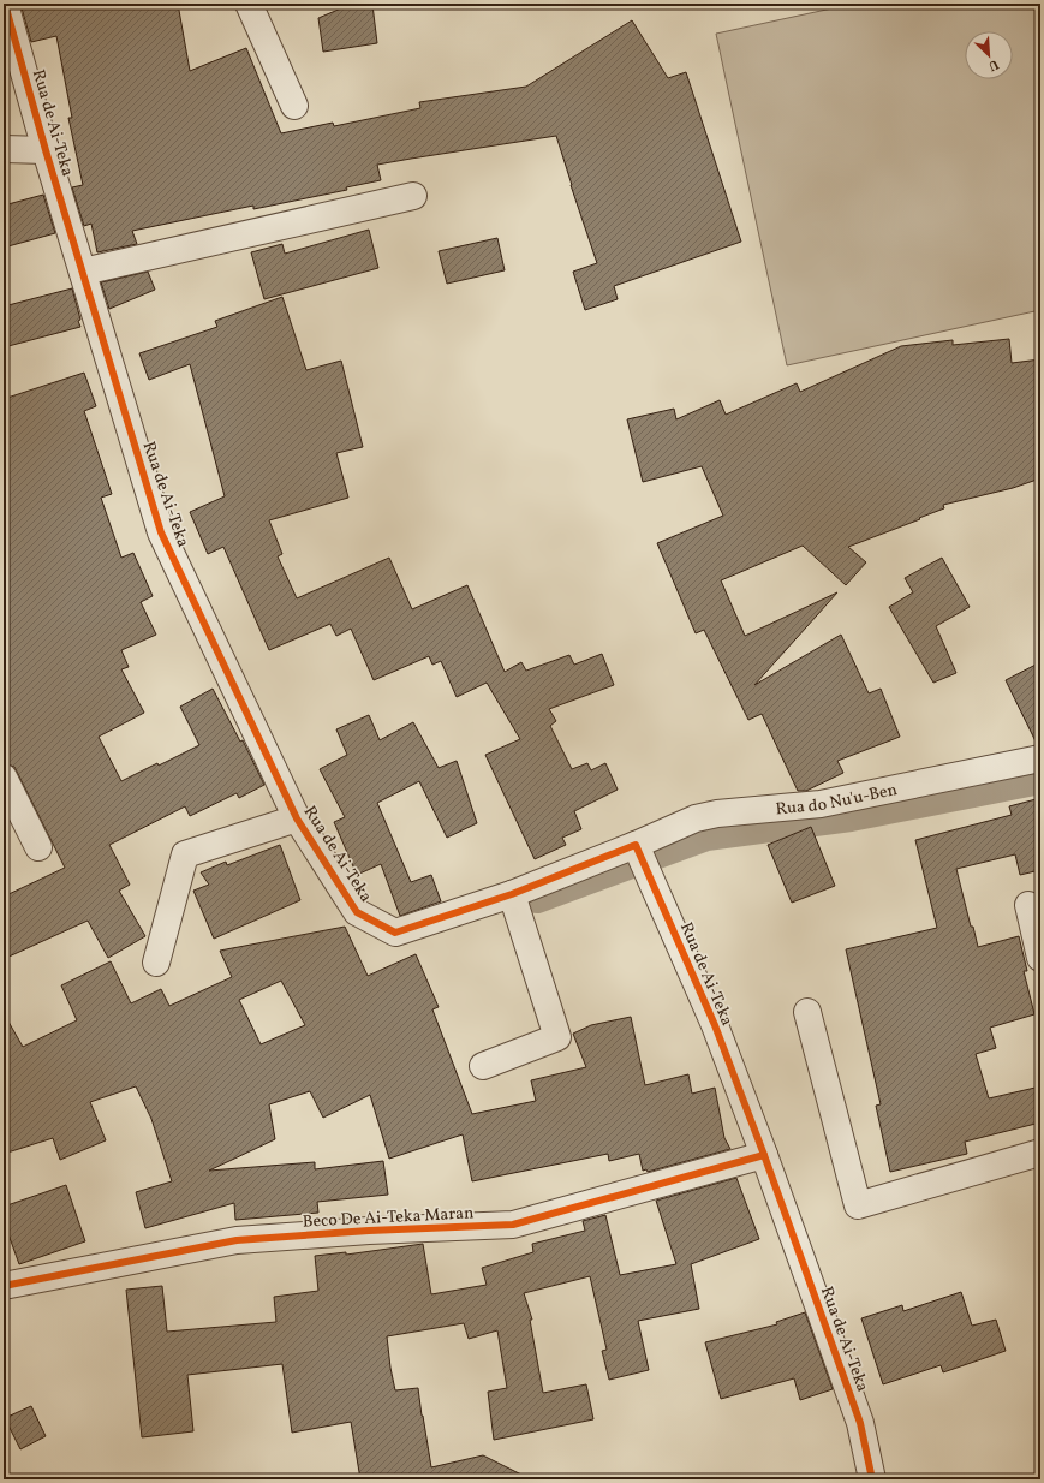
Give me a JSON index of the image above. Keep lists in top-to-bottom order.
{
  "streets": {
    "street": ["Rua de Ai-Teka", "Rua do Nu'u-Ben", "Beco De Ai-Teka Maran"]
  },
  "crossings": [
    ["Rua de Ai-Teka", "Rua do Nu'u-Ben"],
    ["Rua de Ai-Teka", "Beco De Ai-Teka Maran"]
  ],
  "north": "bottom right"
}
